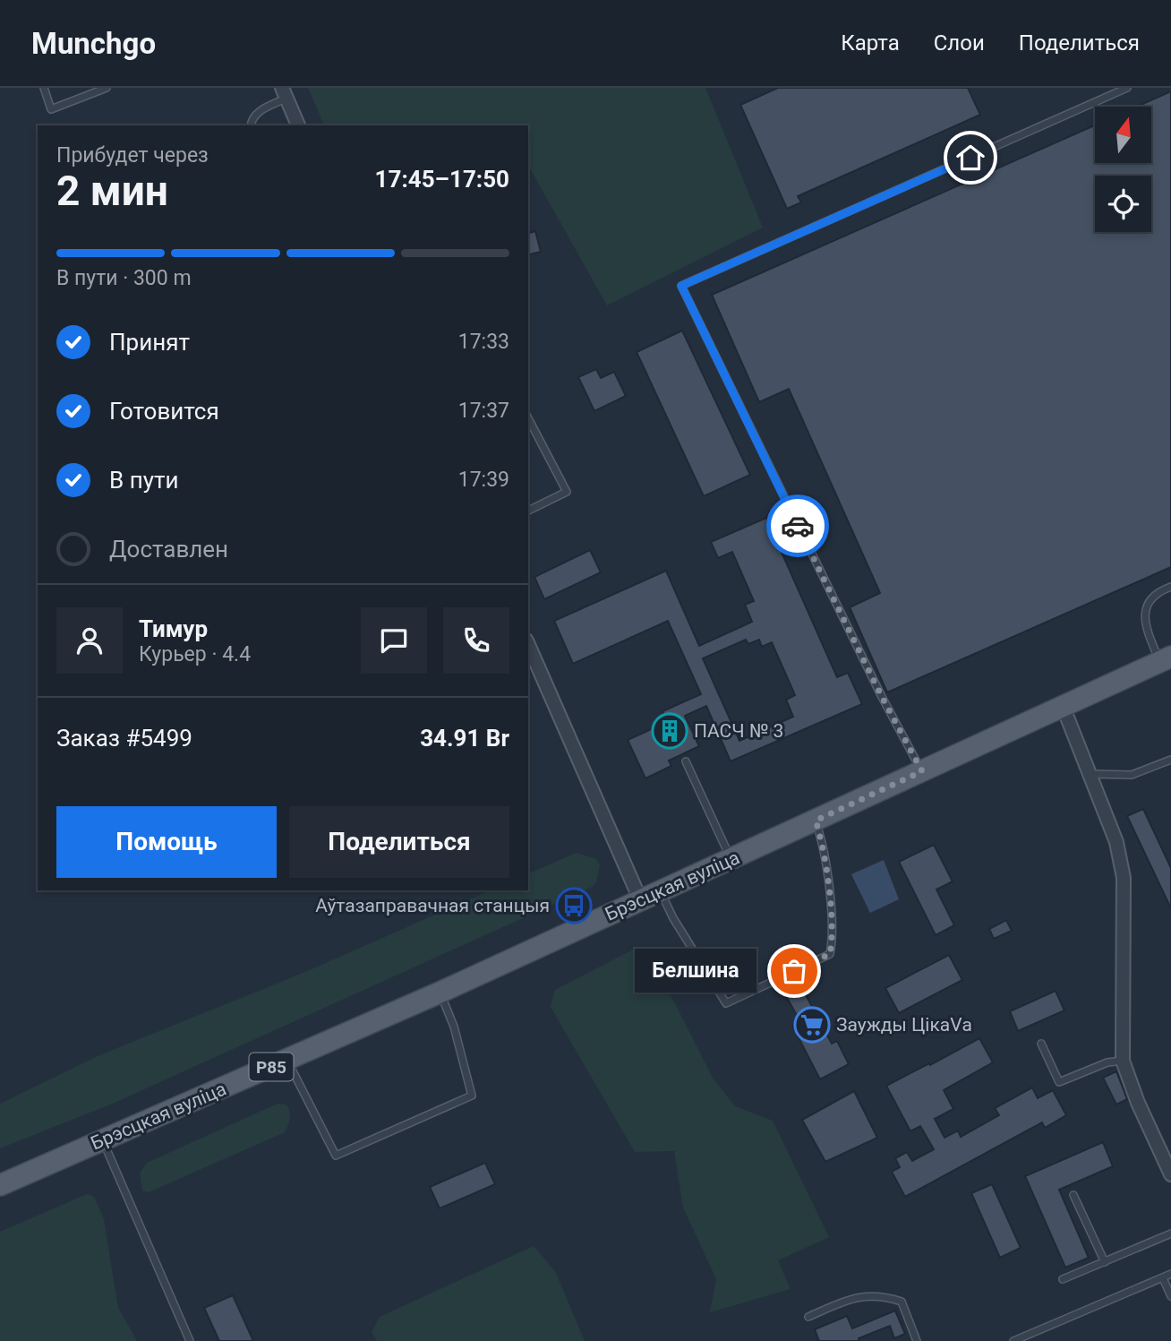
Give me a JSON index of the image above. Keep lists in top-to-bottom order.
{
  "streets": {
    "main road": ["Брэсцкая вуліца", "Р85"]
  },
  "places": {
    "building": ["ПАСЧ № 3"],
    "bus stop": ["Аўтазаправачная станцыя"],
    "other": ["Белшина"],
    "supermarket": ["Заужды ЦікаVа"]
  },
  "north": "top",
  "page": {
    "header": "Munchgo",
    "nav": ["Карта", "Слои", "Поделиться"],
    "heading": ["2 мин", "Прибудет через", "17:45–17:50"],
    "panel": [
      "Тимур",
      "Курьер · 4.4",
      "Заказ #5499",
      "34.91 Br"
    ],
    "bar": "В пути · 300 m",
    "list": [
      ["Принят", "17:33"],
      ["Готовится", "17:37"],
      ["В пути", "17:39"],
      "Доставлен"
    ],
    "buttons": ["Помощь", "Поделиться"],
    "bubble": "Белшина"
  }
}
